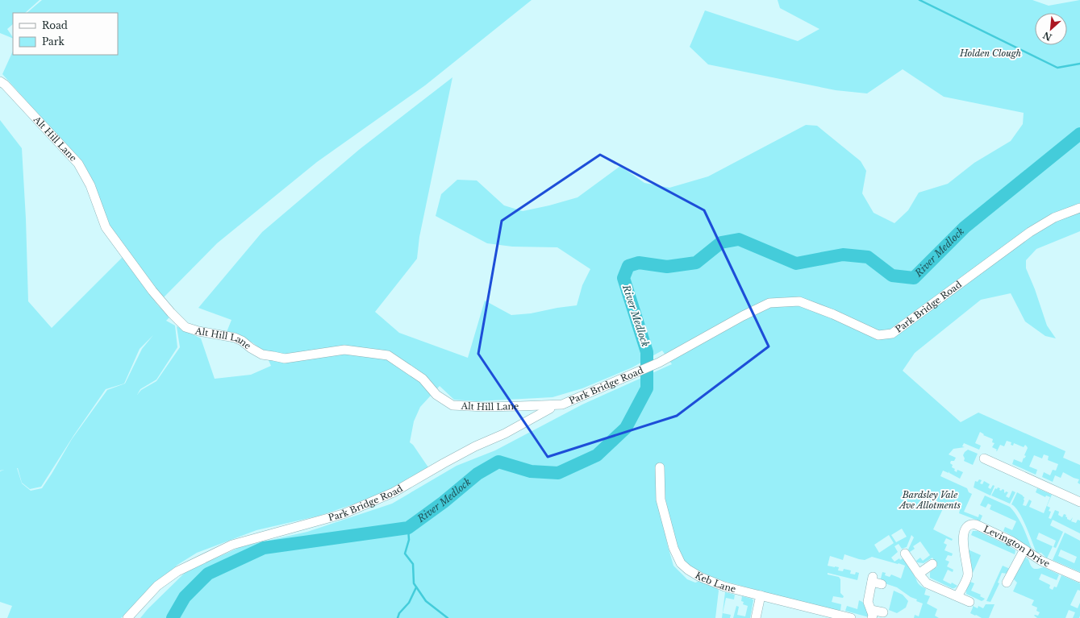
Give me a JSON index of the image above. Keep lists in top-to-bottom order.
{
  "streets": {
    "street": [
      "Alt Hill Lane",
      "Park Bridge Road",
      "Levington Drive",
      "Keb Lane"
    ]
  },
  "crossings": [
    ["Alt Hill Lane", "Park Bridge Road"]
  ],
  "water": ["River Medlock"],
  "parks": ["Holden Clough", "Bardsley Vale Ave Allotments"],
  "legend": ["Road", "Park"],
  "north": "bottom left"
}
